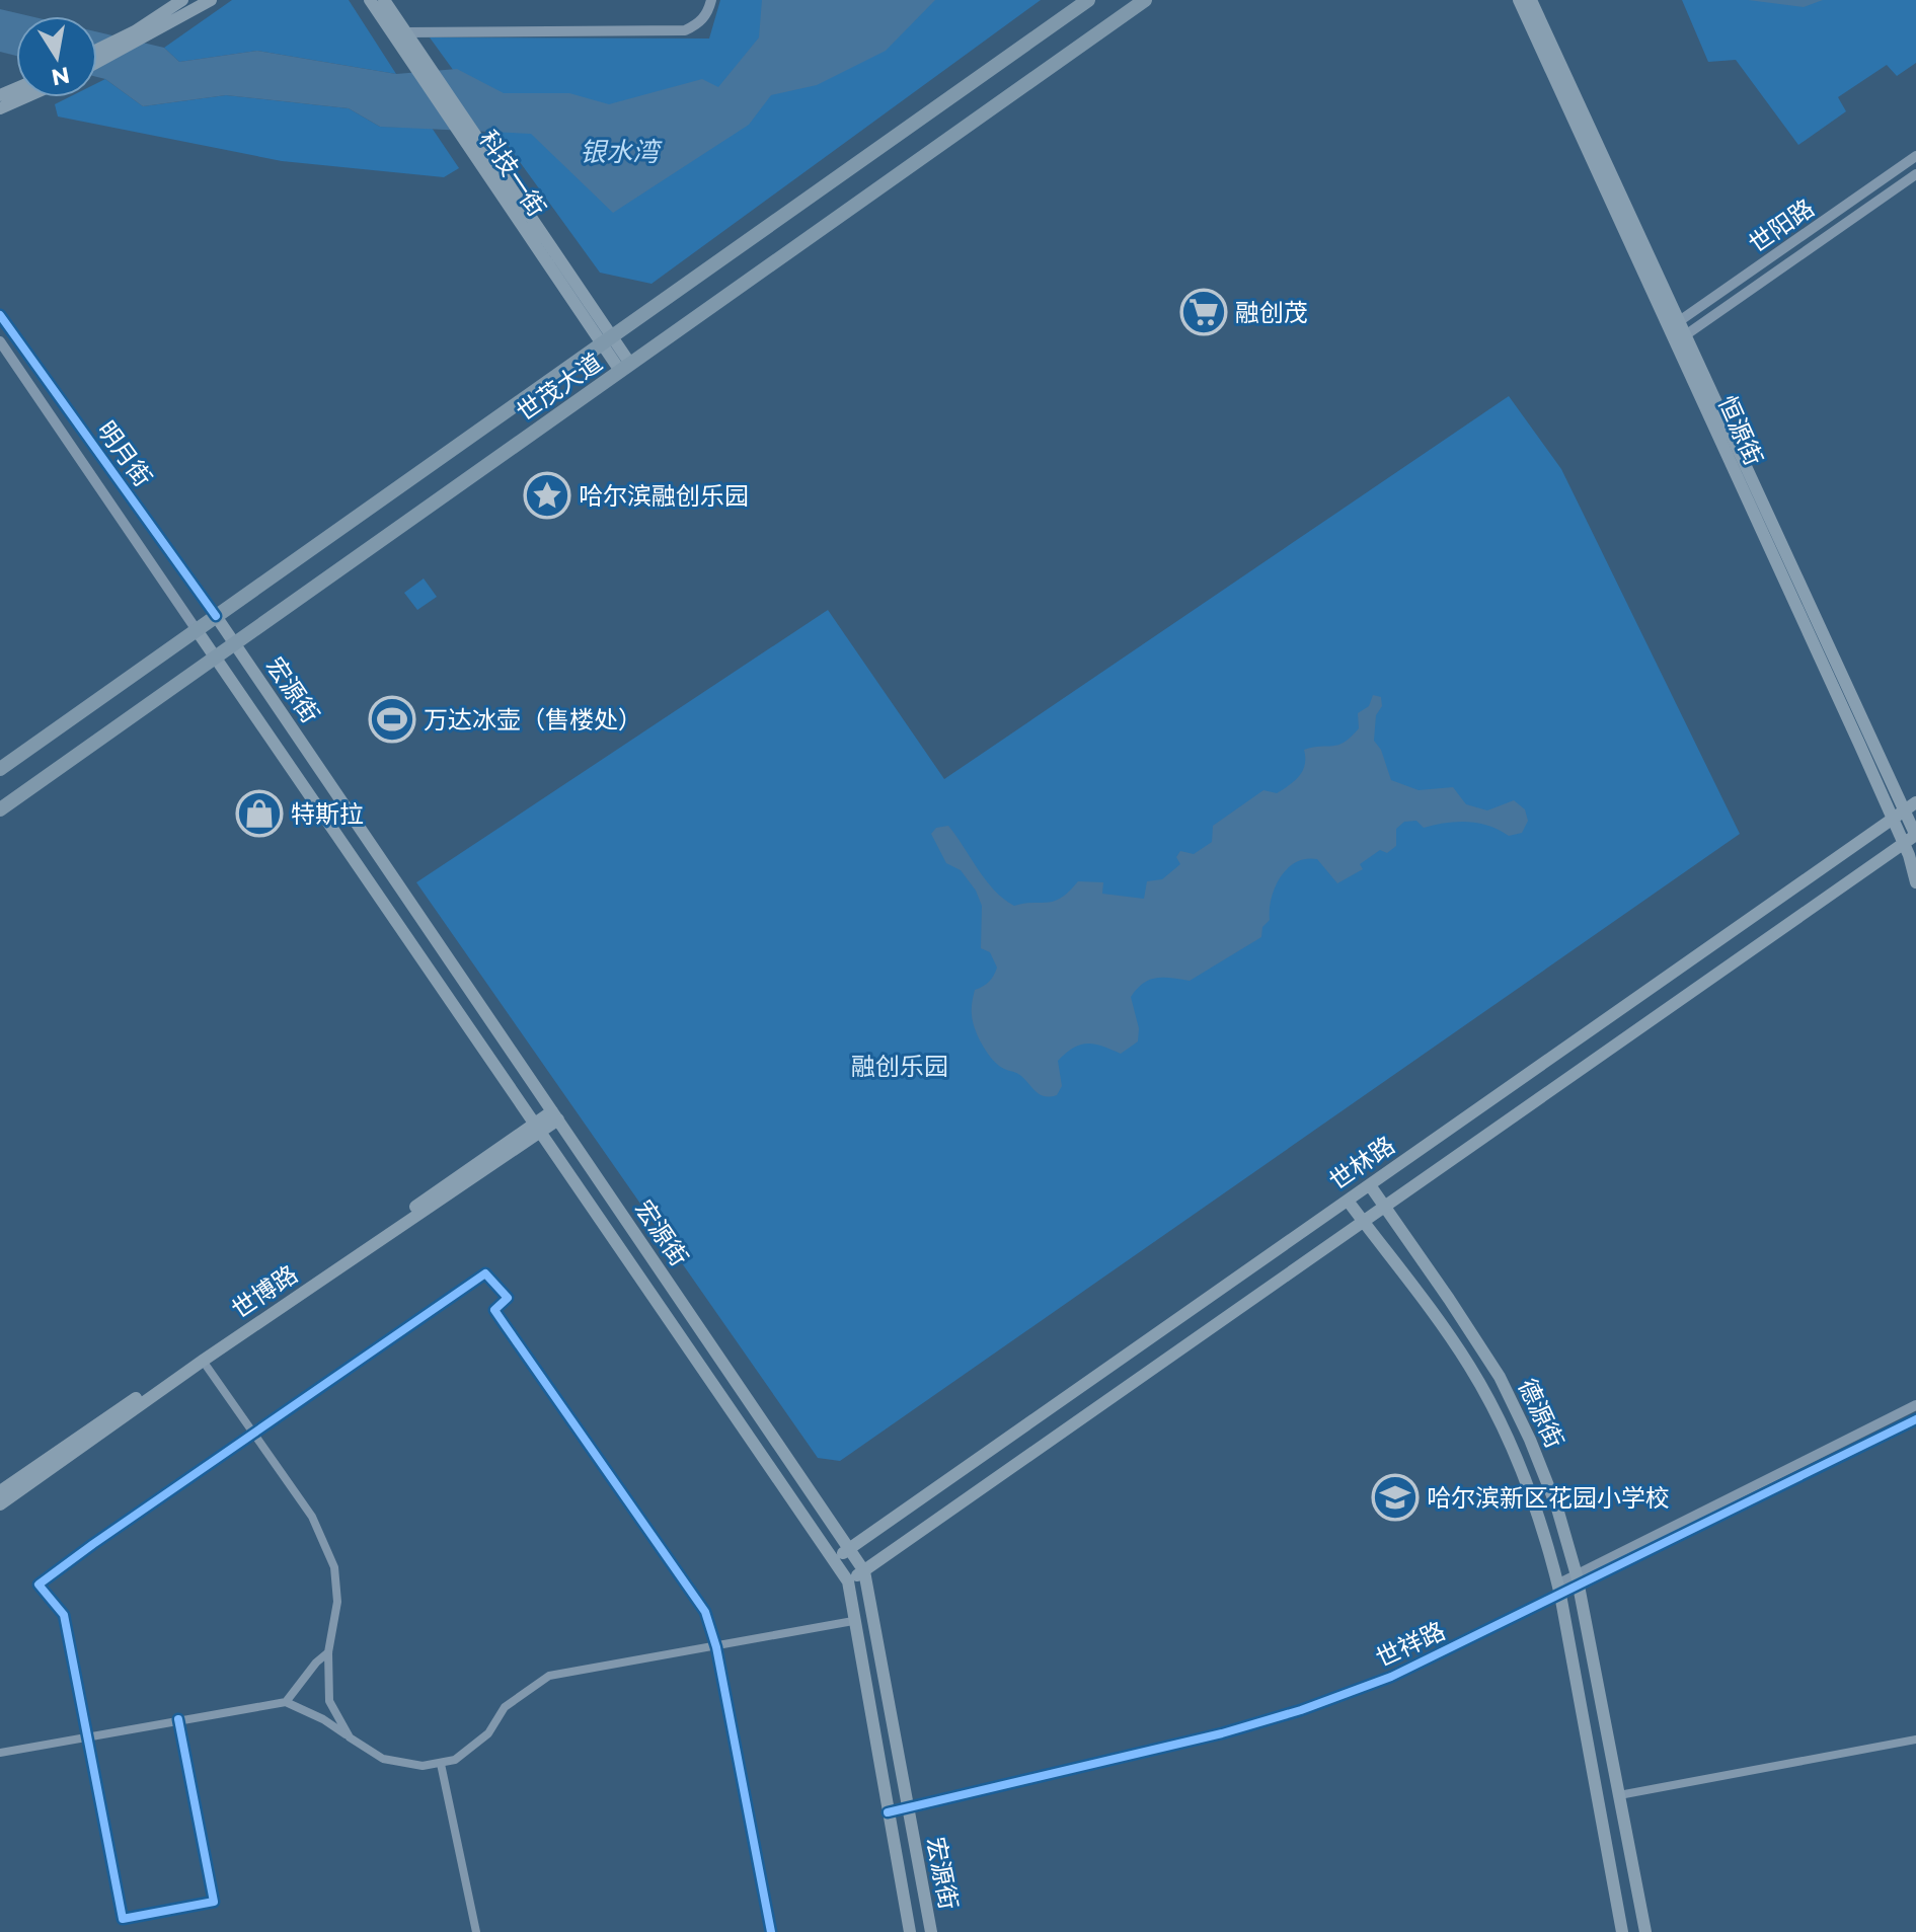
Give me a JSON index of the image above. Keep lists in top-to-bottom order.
{
  "streets": {
    "main road": [
      "科技一街",
      "世茂大道",
      "恒源街",
      "宏源街",
      "世林路",
      "世博路",
      "德源街"
    ],
    "street": ["世阳路", "明月街", "世祥路"]
  },
  "crossings": [
    ["科技一街", "世茂大道"],
    ["世阳路", "恒源街"],
    ["世茂大道", "明月街"],
    ["世茂大道", "宏源街"],
    ["恒源街", "世林路"],
    ["明月街", "宏源街"],
    ["宏源街", "世林路"],
    ["宏源街", "世博路"],
    ["宏源街", "世祥路"],
    ["世林路", "德源街"],
    ["德源街", "世祥路"]
  ],
  "water": ["银水湾"],
  "parks": ["融创乐园"],
  "places": {
    "supermarket": ["融创茂"],
    "place": ["哈尔滨融创乐园"],
    "sports": ["万达冰壶（售楼处）"],
    "shop": ["特斯拉"],
    "school or university": ["哈尔滨新区花园小学校"]
  },
  "north": "bottom"
}
